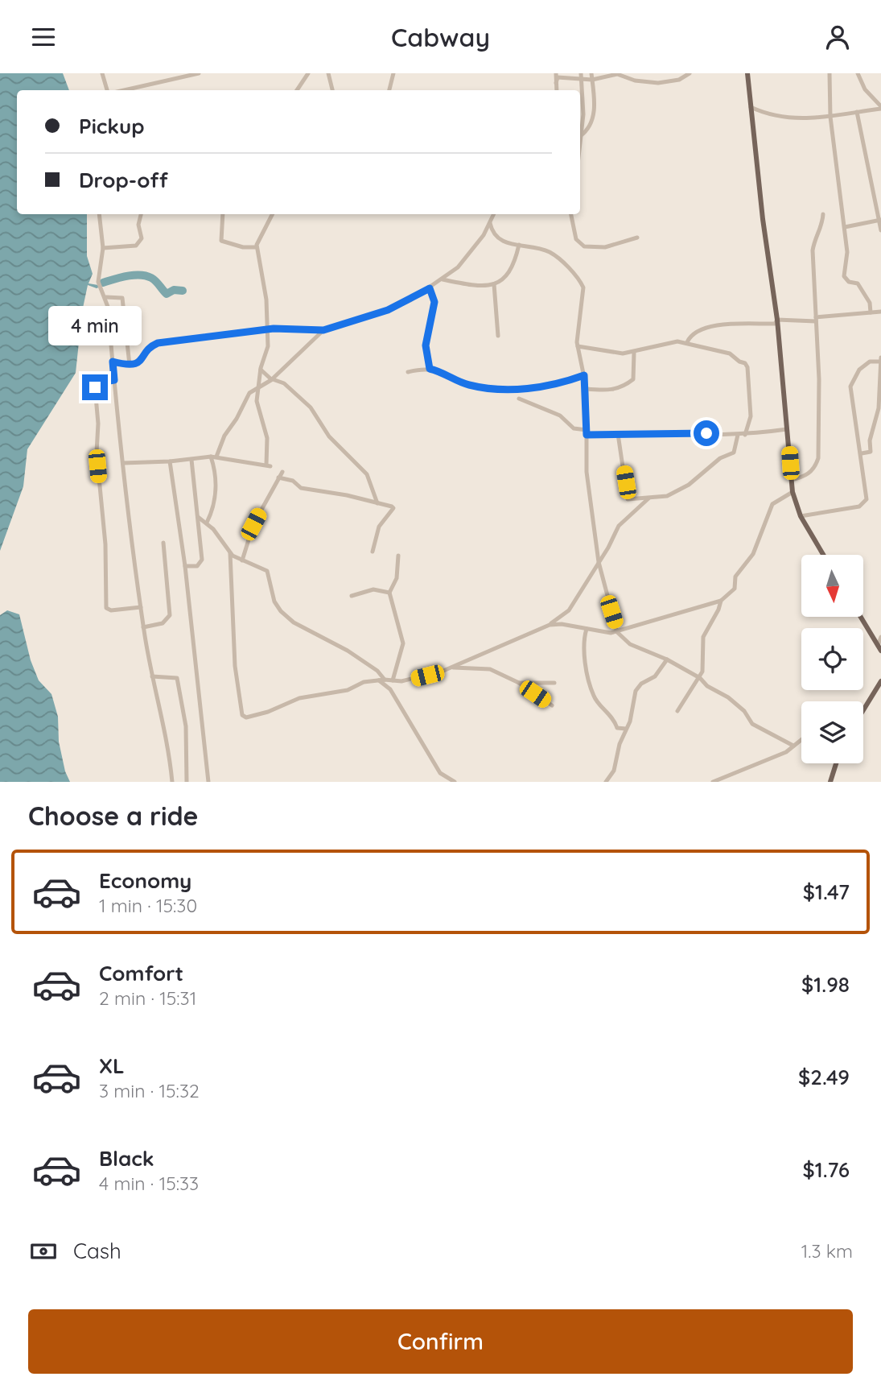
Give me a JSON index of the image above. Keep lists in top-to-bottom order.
{
  "north": "bottom",
  "page": {
    "header": "Cabway",
    "banner": ["Pickup", "Drop-off"],
    "bubble": "4 min",
    "heading": "Choose a ride",
    "list": [
      {
        "name": "Economy",
        "note": "1 min · 15:30",
        "value": "$1.47"
      },
      {
        "name": "Comfort",
        "note": "2 min · 15:31",
        "value": "$1.98"
      },
      {
        "name": "XL",
        "note": "3 min · 15:32",
        "value": "$2.49"
      },
      {
        "name": "Black",
        "note": "4 min · 15:33",
        "value": "$1.76"
      }
    ],
    "pay": ["Cash", "1.3 km"],
    "buttons": "Confirm"
  }
}
